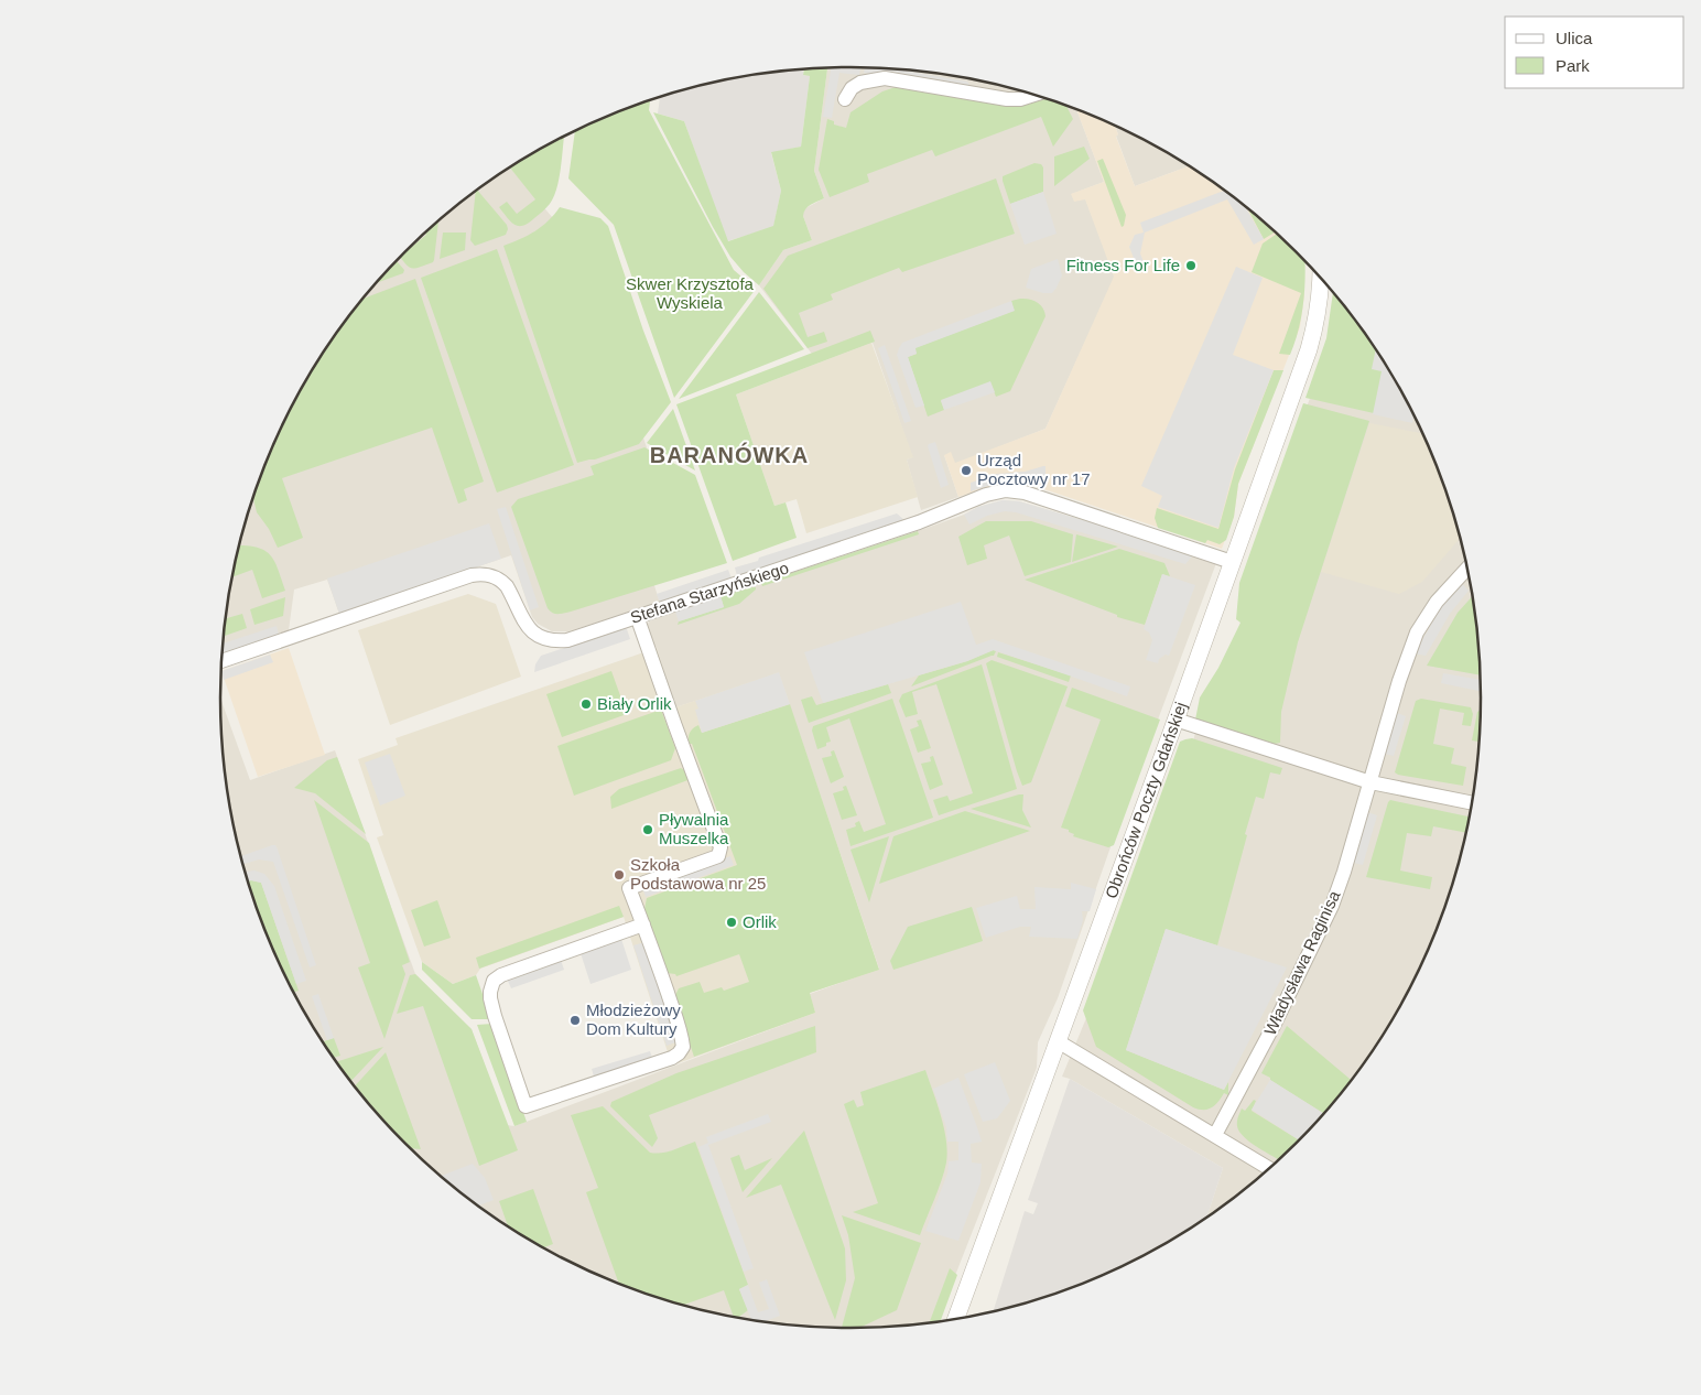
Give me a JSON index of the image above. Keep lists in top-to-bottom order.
{
  "streets": {
    "street": ["Stefana Starzyńskiego", "Obrońców Poczty Gdańskiej", "Władysława Raginisa"]
  },
  "crossings": [
    ["Stefana Starzyńskiego", "Obrońców Poczty Gdańskiej"]
  ],
  "districts": ["BARANÓWKA"],
  "parks": ["Skwer Krzysztofa Wyskiela"],
  "places": [
    "Fitness For Life",
    "Urząd Pocztowy nr 17",
    "Biały Orlik",
    "Pływalnia Muszelka",
    "Szkoła Podstawowa nr 25",
    "Orlik",
    "Młodzieżowy Dom Kultury"
  ],
  "legend": ["Ulica", "Park"]
}
